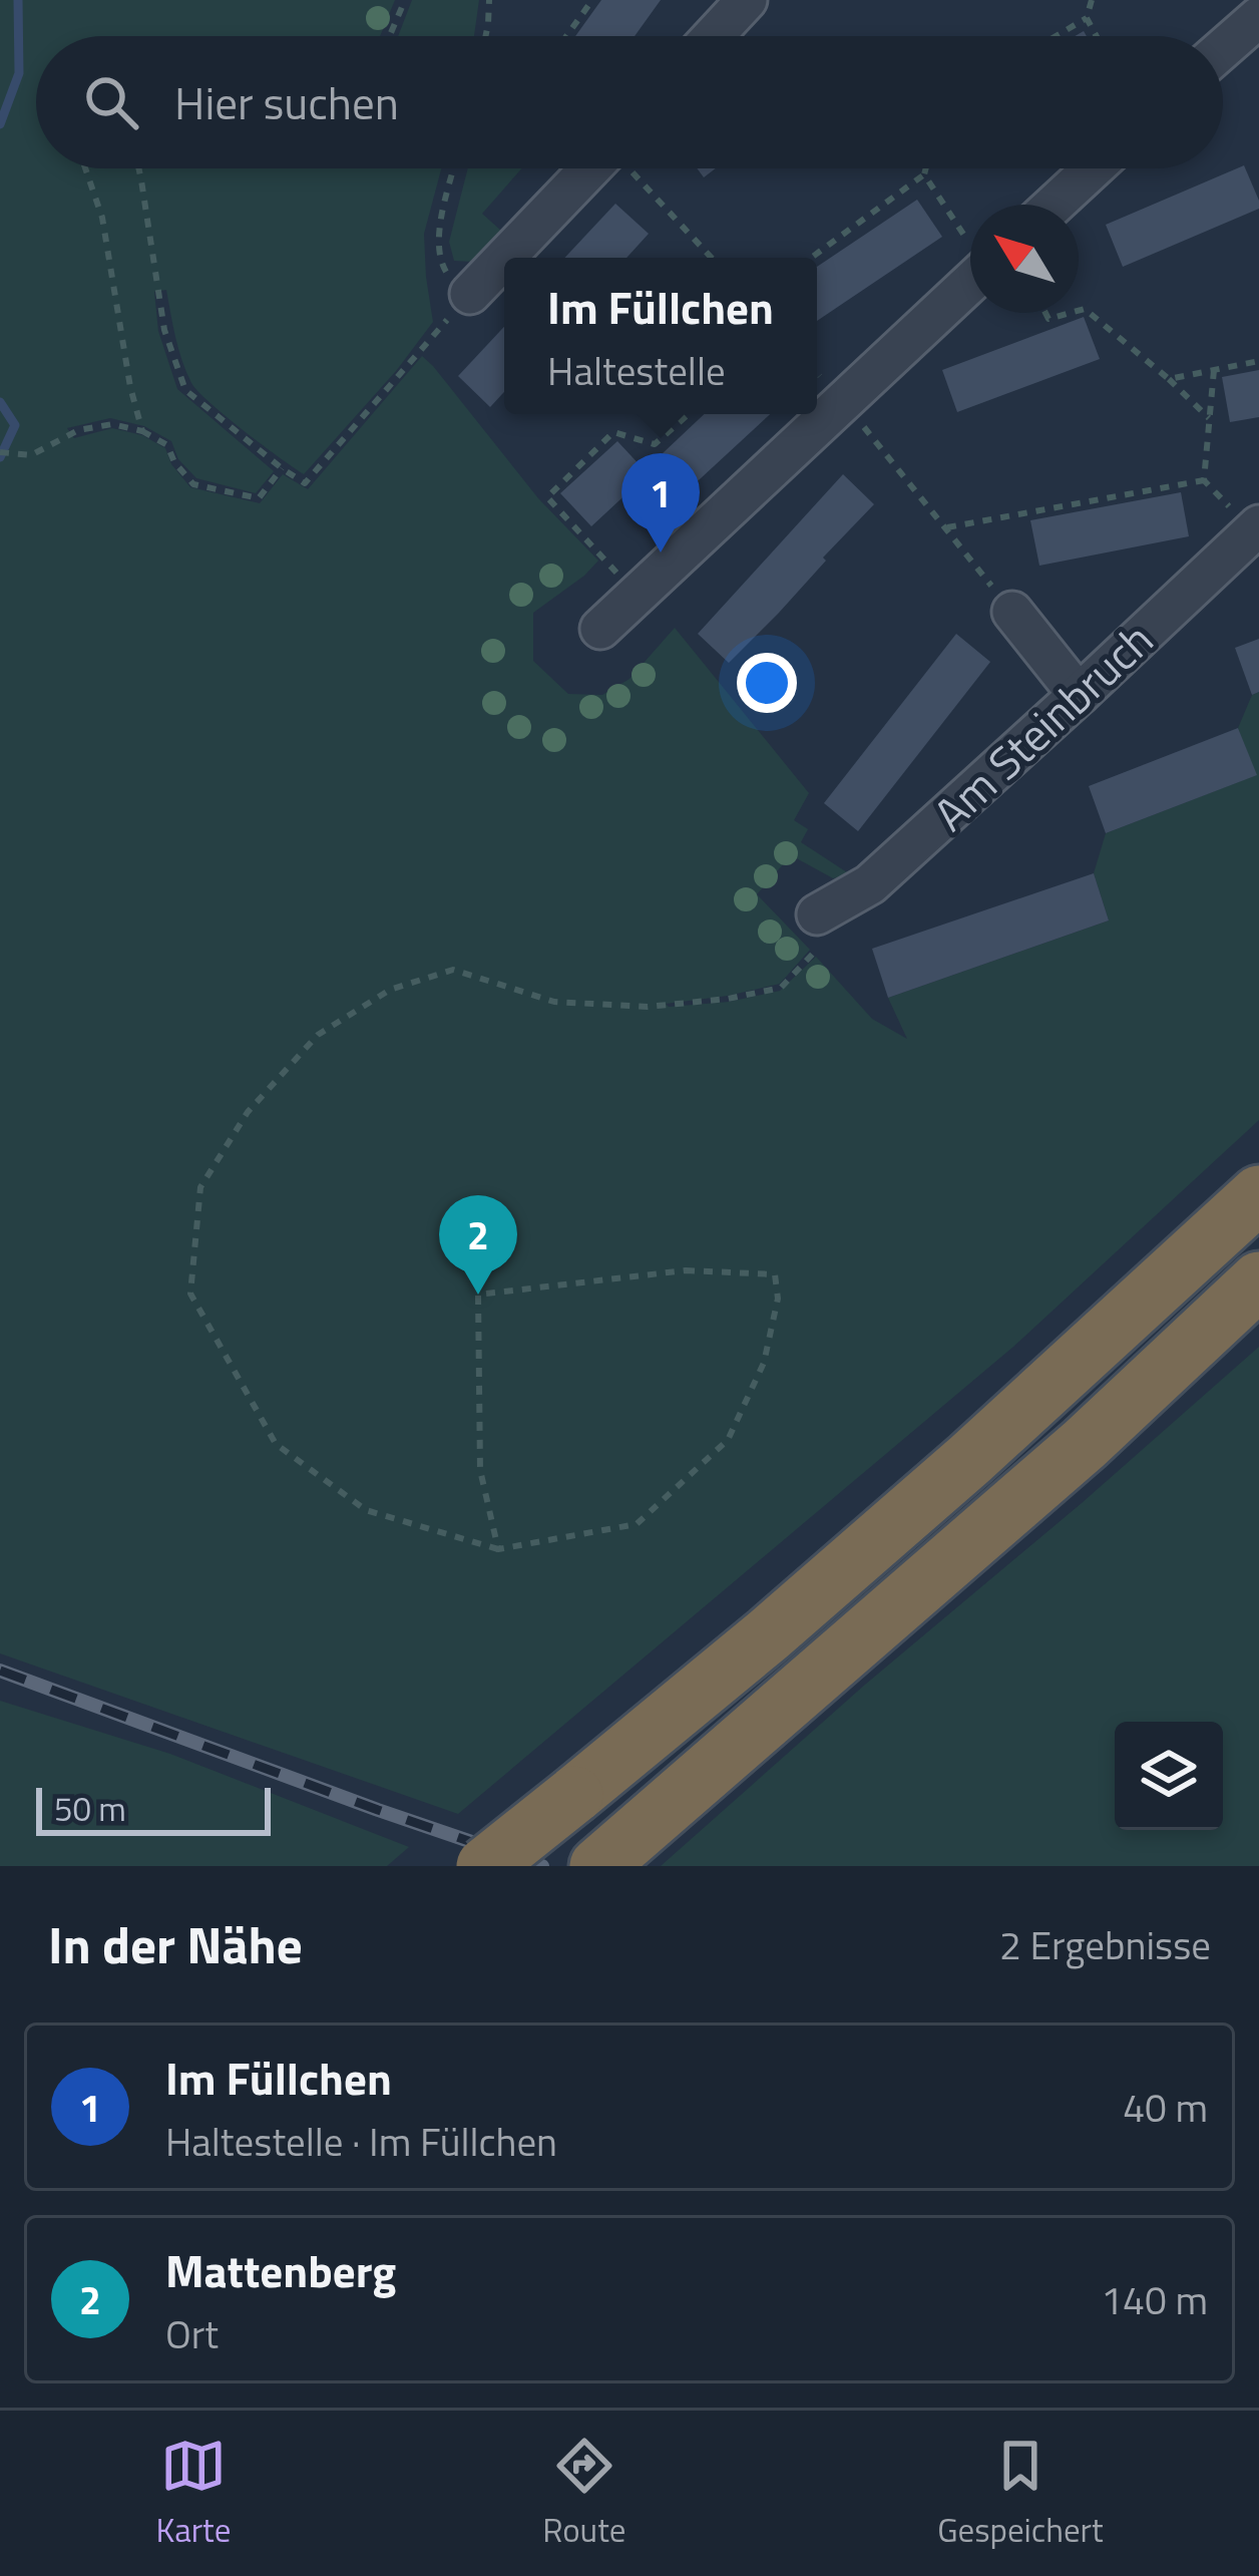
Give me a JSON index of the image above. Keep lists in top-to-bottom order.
{
  "streets": {
    "street": ["Am Steinbruch"]
  },
  "scale_bar": "50 m",
  "north": "top left",
  "page": {
    "search": "Hier suchen",
    "popup": ["Im Füllchen", "Haltestelle"],
    "pins": ["1", "2"],
    "scale": "50 m",
    "heading": ["In der Nähe", "2 Ergebnisse"],
    "list": [
      {
        "mark": "1",
        "name": "Im Füllchen",
        "note": "Haltestelle · Im Füllchen",
        "value": "40 m"
      },
      {
        "mark": "2",
        "name": "Mattenberg",
        "note": "Ort",
        "value": "140 m"
      }
    ],
    "nav": ["Karte", "Route", "Gespeichert"]
  }
}
